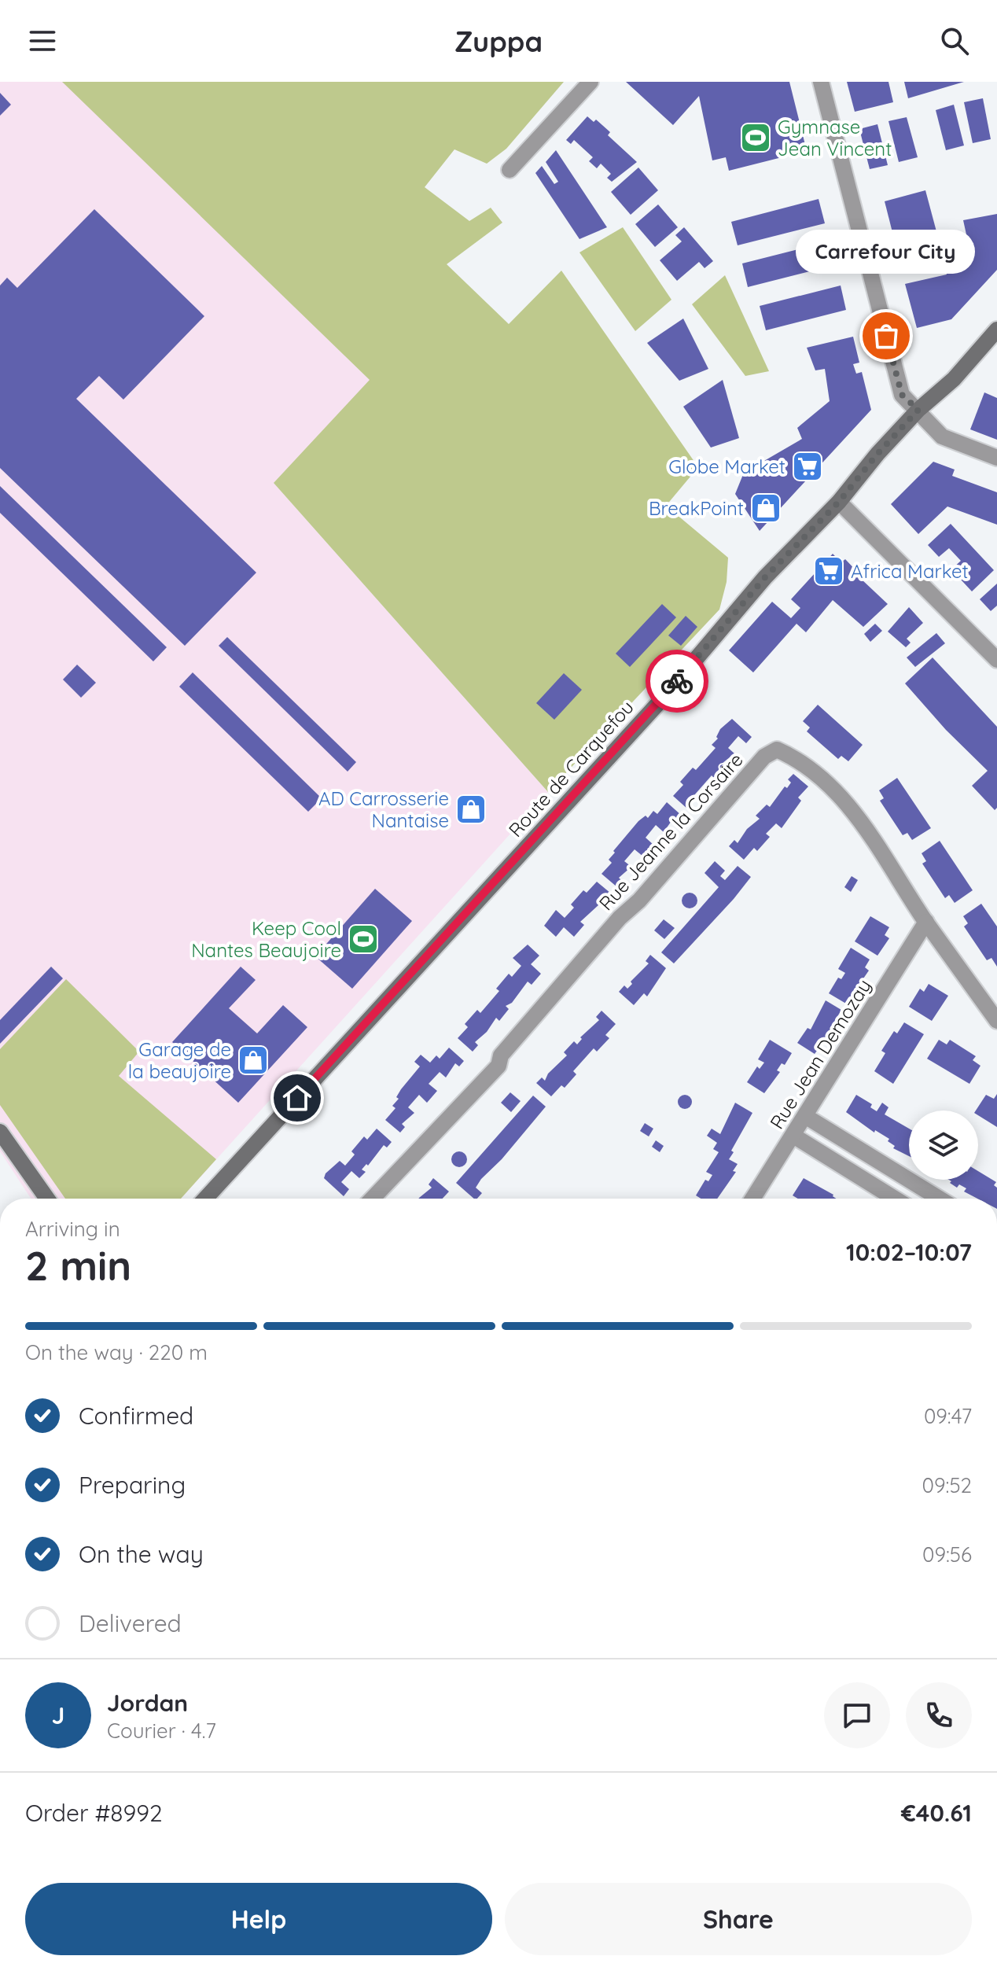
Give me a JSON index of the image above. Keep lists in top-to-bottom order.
{
  "streets": {
    "main road": ["Route de Carquefou"],
    "street": ["Rue Jeanne la Corsaire", "Rue Jean Demozay"]
  },
  "crossings": [
    ["Rue Jeanne la Corsaire", "Rue Jean Demozay"]
  ],
  "places": {
    "sports": ["Gymnase Jean Vincent", "Keep Cool Nantes Beaujoire"],
    "other": ["Carrefour City"],
    "supermarket": ["Globe Market", "Africa Market"],
    "shop": ["BreakPoint", "AD Carrosserie Nantaise", "Garage de la beaujoire"]
  },
  "page": {
    "header": "Zuppa",
    "bubble": "Carrefour City",
    "heading": ["2 min", "Arriving in", "10:02–10:07"],
    "panel": [
      "Jordan",
      "Courier · 4.7",
      "Order #8992",
      "€40.61"
    ],
    "bar": "On the way · 220 m",
    "list": [
      ["Confirmed", "09:47"],
      ["Preparing", "09:52"],
      ["On the way", "09:56"],
      "Delivered"
    ],
    "round": "J",
    "buttons": ["Help", "Share"]
  }
}
